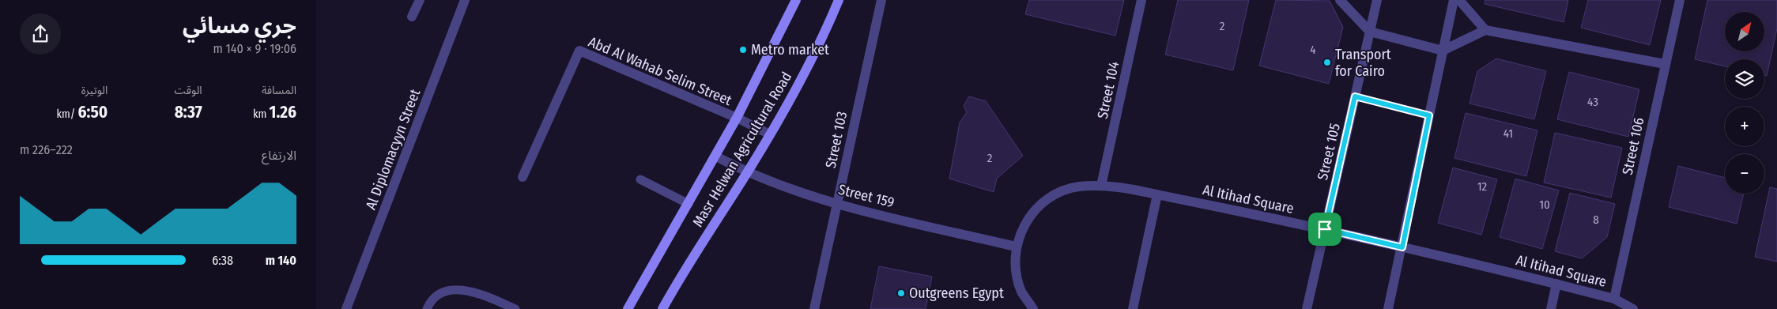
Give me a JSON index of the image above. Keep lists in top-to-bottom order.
{
  "streets": {
    "main road": ["Masr Helwan Agricultural Road"],
    "street": [
      "Abd Al Wahab Selim Street",
      "Street 104",
      "Street 103",
      "Street 106",
      "Al Diplomacyyn Street",
      "Street 105",
      "Street 159",
      "Al Itihad Square"
    ]
  },
  "crossings": [
    ["Abd Al Wahab Selim Street", "Masr Helwan Agricultural Road"],
    ["Street 104", "Al Itihad Square"],
    ["Street 103", "Street 159"],
    ["Street 106", "Al Itihad Square"],
    ["Masr Helwan Agricultural Road", "Street 159"],
    ["Street 105", "Al Itihad Square"],
    ["Street 159", "Al Itihad Square"]
  ],
  "places": ["Metro market", "Transport for Cairo", "Outgreens Egypt"],
  "house_numbers": [
    "2",
    "4",
    "43",
    "41",
    "2",
    "12",
    "10",
    "8"
  ],
  "north": "top right",
  "page": {
    "heading": ["جري مسائي", "19:06 · 9 × 140 m"],
    "map_buttons": ["+", "−"],
    "stats": [
      ["المسافة", "1.26 km"],
      ["الوقت", "8:37"],
      ["الوتيرة", "6:50 /km"]
    ],
    "chart": ["الارتفاع", "222–226 m"],
    "list": [
      {
        "name": "140 m",
        "note": "6:38"
      }
    ]
  }
}
